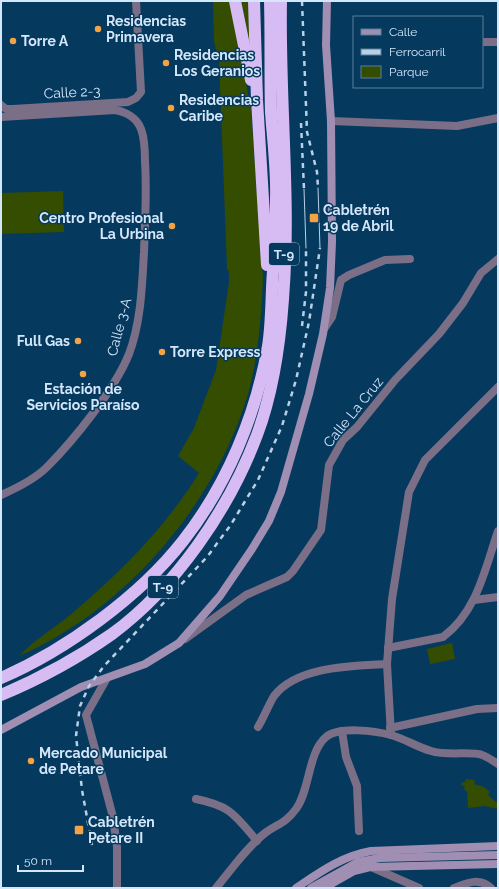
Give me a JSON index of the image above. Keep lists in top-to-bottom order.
{
  "streets": {
    "highway": ["T-9"],
    "street": ["Calle 2-3", "Calle 3-A", "Calle La Cruz"]
  },
  "places": {
    "other": [
      "Residencias Primavera",
      "Torre A",
      "Residencias Los Geranios",
      "Residencias Caribe",
      "Centro Profesional La Urbina",
      "Full Gas",
      "Torre Express",
      "Estación de Servicios Paraíso",
      "Mercado Municipal de Petare"
    ],
    "transit": ["Cabletrén 19 de Abril", "Cabletrén Petare II"]
  },
  "legend": ["Calle", "Ferrocarril", "Parque"],
  "scale_bar": "50 m"
}
